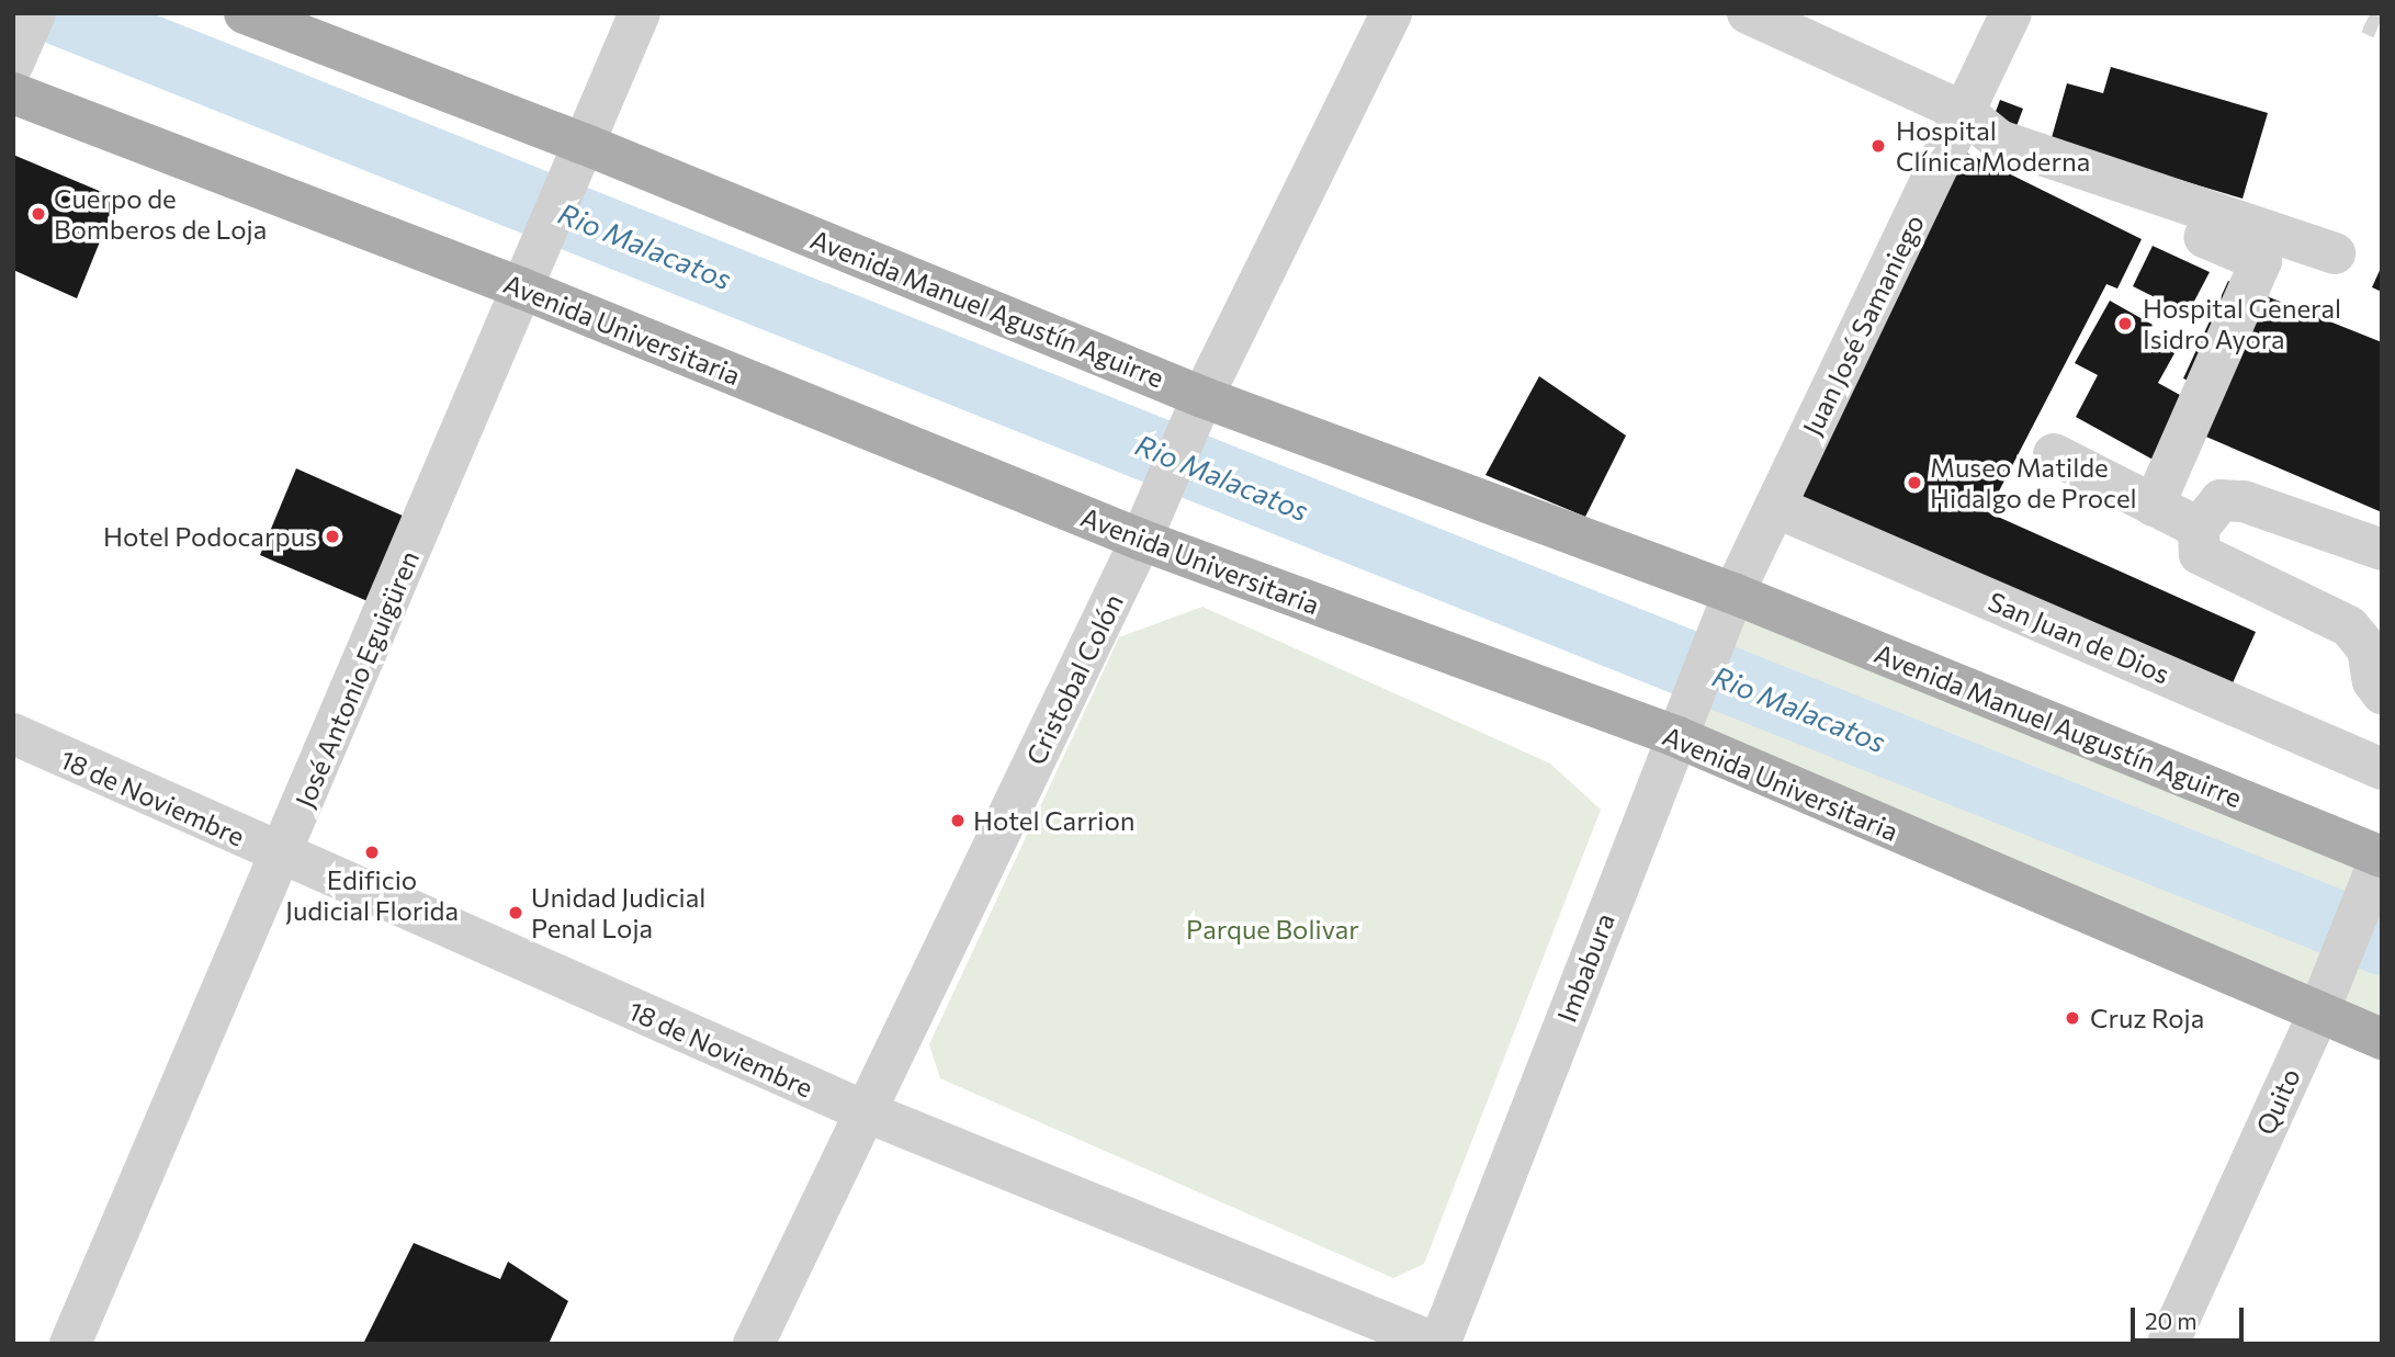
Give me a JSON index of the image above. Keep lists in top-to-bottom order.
{
  "streets": {
    "main road": ["Avenida Manuel Agustín Aguirre", "Avenida Universitaria", "Avenida Manuel Augustín Aguirre"],
    "street": [
      "Juan José Samaniego",
      "San Juan de Dios",
      "José Antonio Eguigüren",
      "Cristobal Colón",
      "18 de Noviembre",
      "Imbabura",
      "Quito"
    ]
  },
  "crossings": [
    ["Avenida Manuel Agustín Aguirre", "Juan José Samaniego"],
    ["Avenida Manuel Agustín Aguirre", "José Antonio Eguigüren"],
    ["Avenida Manuel Agustín Aguirre", "Cristobal Colón"],
    ["Avenida Manuel Agustín Aguirre", "Avenida Manuel Augustín Aguirre"],
    ["Avenida Manuel Agustín Aguirre", "Imbabura"],
    ["Juan José Samaniego", "San Juan de Dios"],
    ["Juan José Samaniego", "Avenida Manuel Augustín Aguirre"],
    ["Juan José Samaniego", "Imbabura"],
    ["Avenida Universitaria", "José Antonio Eguigüren"],
    ["Avenida Universitaria", "Cristobal Colón"],
    ["Avenida Universitaria", "Imbabura"],
    ["Avenida Universitaria", "Quito"],
    ["José Antonio Eguigüren", "18 de Noviembre"],
    ["Cristobal Colón", "18 de Noviembre"],
    ["Avenida Manuel Augustín Aguirre", "Imbabura"],
    ["Avenida Manuel Augustín Aguirre", "Quito"],
    ["18 de Noviembre", "Imbabura"]
  ],
  "water": ["Rio Malacatos"],
  "parks": ["Parque Bolivar"],
  "places": [
    "Hospital Clínica Moderna",
    "Cuerpo de Bomberos de Loja",
    "Hospital General Isidro Ayora",
    "Museo Matilde Hidalgo de Procel",
    "Hotel Podocarpus",
    "Hotel Carrion",
    "Edificio Judicial Florida",
    "Unidad Judicial Penal Loja",
    "Cruz Roja"
  ],
  "scale_bar": "20 m"
}
